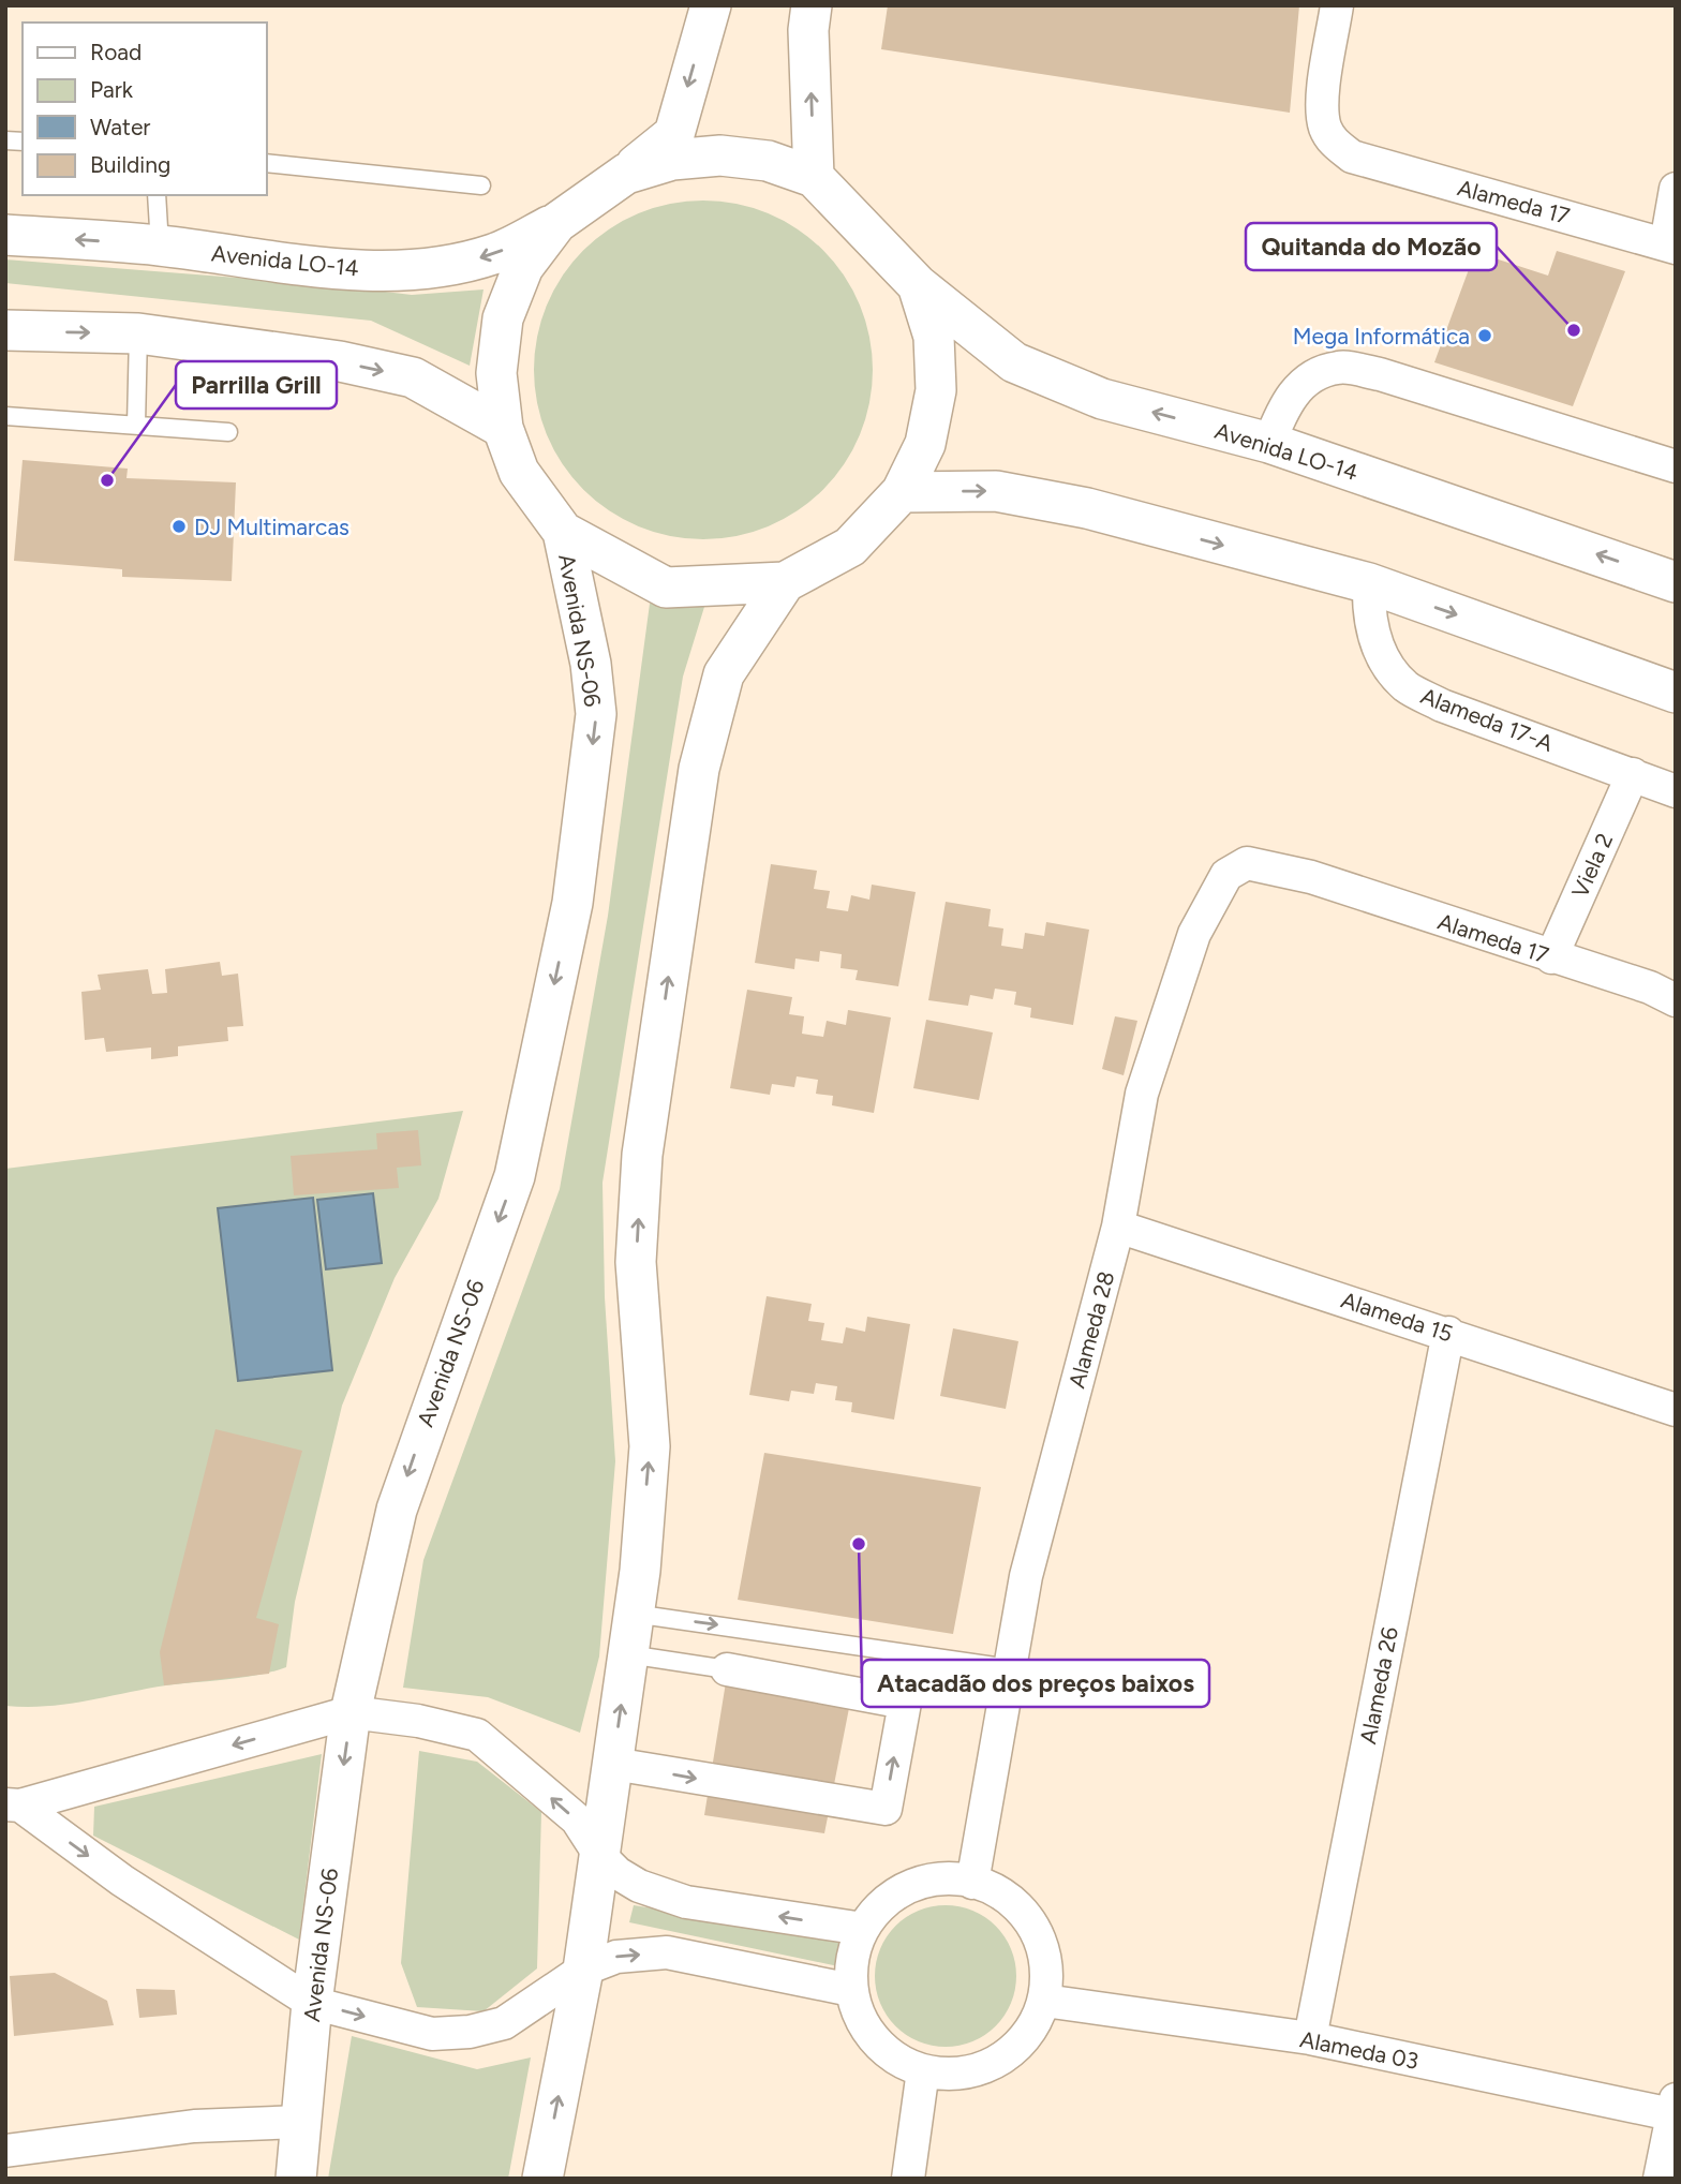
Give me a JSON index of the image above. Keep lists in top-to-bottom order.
{
  "streets": {
    "street": [
      "Alameda 17",
      "Avenida LO-14",
      "Avenida NS-06",
      "Alameda 17-A",
      "Viela 2",
      "Alameda 15",
      "Alameda 28",
      "Alameda 26",
      "Alameda 03"
    ]
  },
  "crossings": [
    ["Alameda 17", "Viela 2"],
    ["Alameda 17", "Alameda 28"],
    ["Alameda 17-A", "Viela 2"],
    ["Alameda 15", "Alameda 28"],
    ["Alameda 15", "Alameda 26"],
    ["Alameda 28", "Alameda 03"],
    ["Alameda 26", "Alameda 03"]
  ],
  "places": [
    "Quitanda do Mozão",
    "Mega Informática",
    "Parrilla Grill",
    "DJ Multimarcas",
    "Atacadão dos preços baixos"
  ],
  "legend": [
    "Road",
    "Park",
    "Water",
    "Building"
  ]
}
